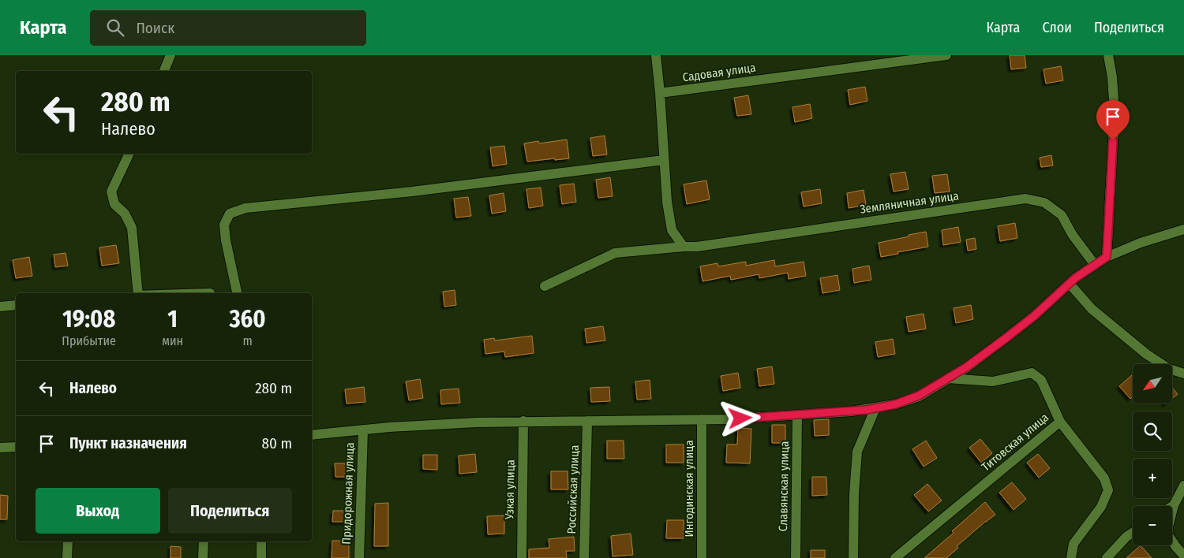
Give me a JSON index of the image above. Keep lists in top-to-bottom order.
{
  "streets": {
    "street": [
      "Садовая улица",
      "Земляничная улица",
      "Титовская улица",
      "Славянская улица",
      "Ингодинская улица",
      "Узкая улица",
      "Российская улица",
      "Придорожная улица"
    ]
  },
  "north": "bottom left",
  "page": {
    "header": "Карта",
    "search": "Поиск",
    "nav": ["Карта", "Слои", "Поделиться"],
    "turn": ["280 m", "Налево"],
    "eta": [
      "19:08",
      "Прибытие",
      "1",
      "мин",
      "360",
      "m"
    ],
    "list": [
      {
        "name": "Налево",
        "value": "280 m"
      },
      {
        "name": "Пункт назначения",
        "value": "80 m"
      }
    ],
    "map_buttons": ["+", "−"],
    "buttons": ["Выход", "Поделиться"]
  }
}
